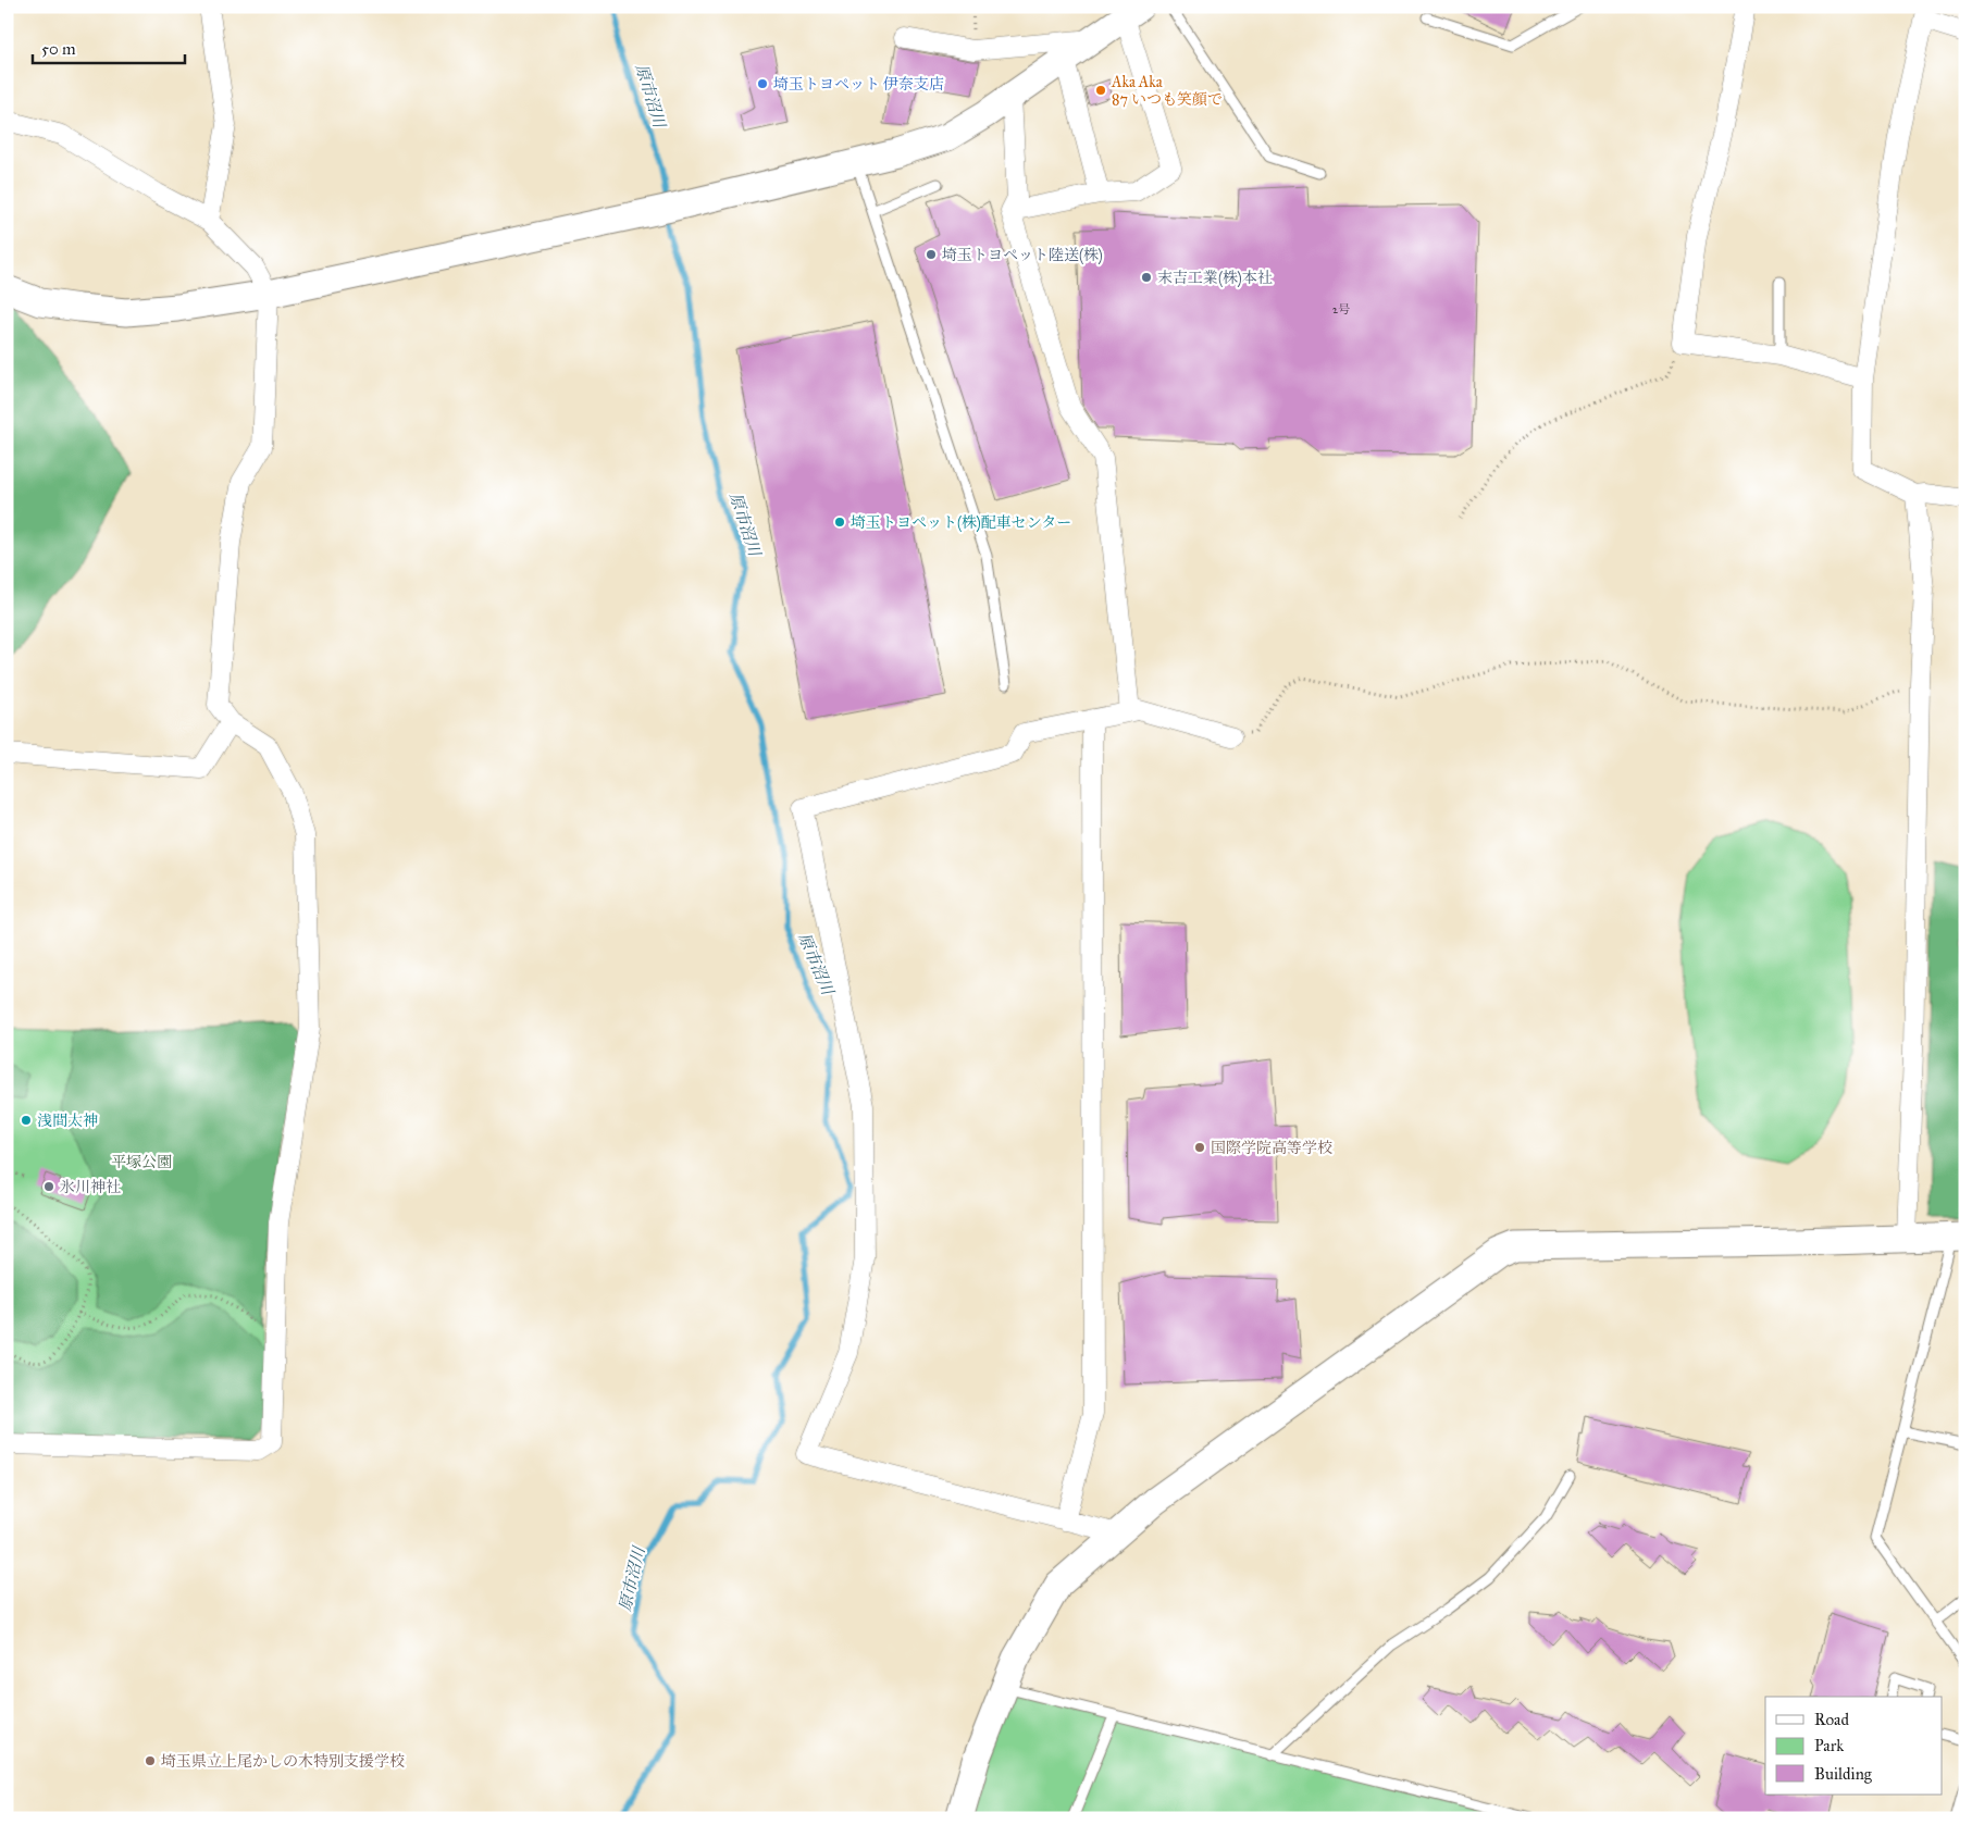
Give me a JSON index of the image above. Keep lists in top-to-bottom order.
{
  "water": ["原市沼川"],
  "parks": ["平塚公園"],
  "places": [
    "埼玉トヨペット 伊奈支店",
    "Aka Aka 87 いつも笑顔で",
    "埼玉トヨペット陸送(株)",
    "末吉工業(株)本社",
    "埼玉トヨペット(株)配車センター",
    "浅間太神",
    "国際学院高等学校",
    "氷川神社",
    "埼玉県立上尾かしの木特別支援学校"
  ],
  "house_numbers": ["2号"],
  "legend": ["Road", "Park", "Building"],
  "scale_bar": "50 m"
}
